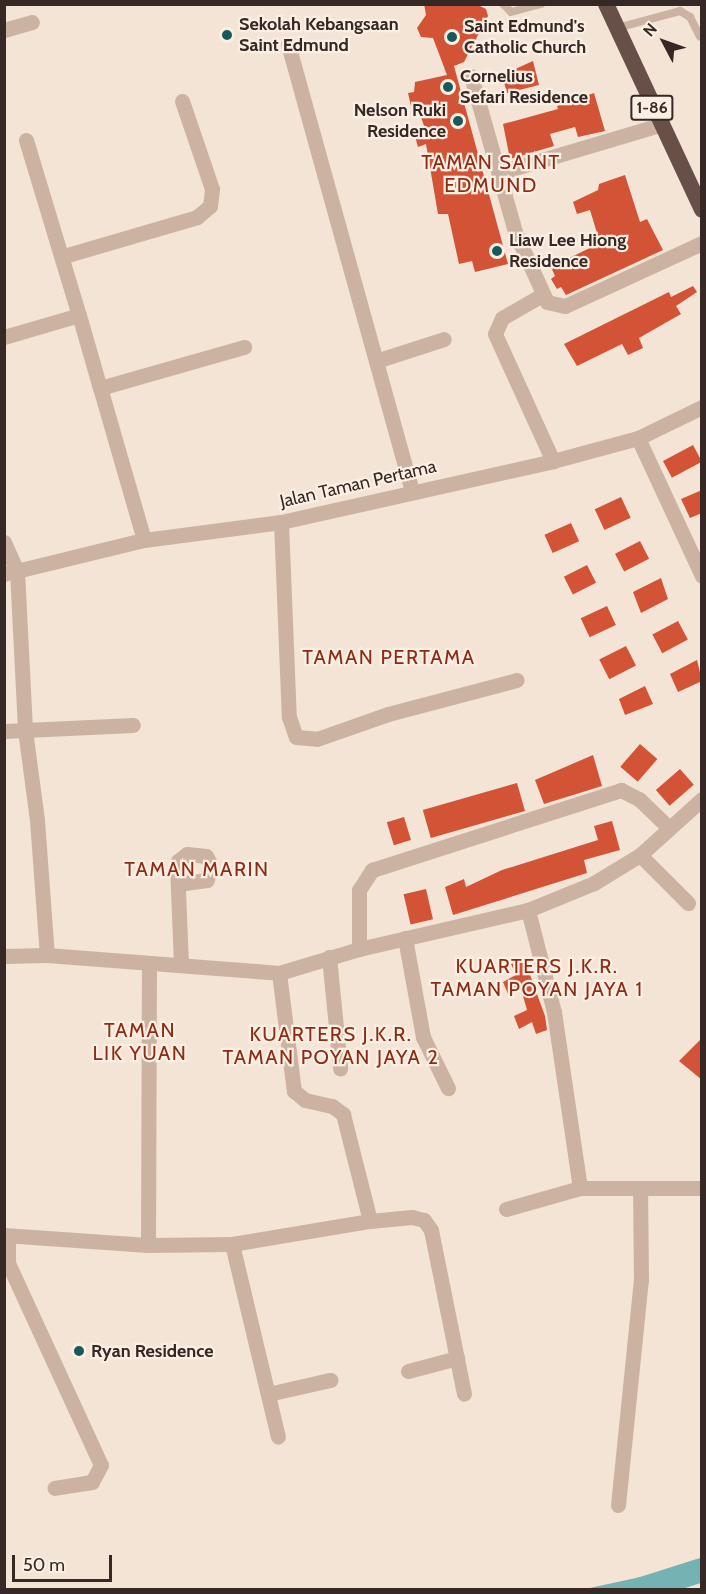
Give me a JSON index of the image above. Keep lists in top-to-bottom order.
{
  "streets": {
    "highway": ["1-86"],
    "street": ["Jalan Taman Pertama"]
  },
  "districts": [
    "TAMAN SAINT EDMUND",
    "TAMAN PERTAMA",
    "TAMAN MARIN",
    "KUARTERS J.K.R. TAMAN POYAN JAYA 1",
    "TAMAN LIK YUAN",
    "KUARTERS J.K.R. TAMAN POYAN JAYA 2"
  ],
  "places": [
    "Sekolah Kebangsaan Saint Edmund",
    "Saint Edmund's Catholic Church",
    "Cornelius Sefari Residence",
    "Nelson Ruki Residence",
    "Liaw Lee Hiong Residence",
    "Ryan Residence"
  ],
  "scale_bar": "50 m",
  "north": "top left"
}
